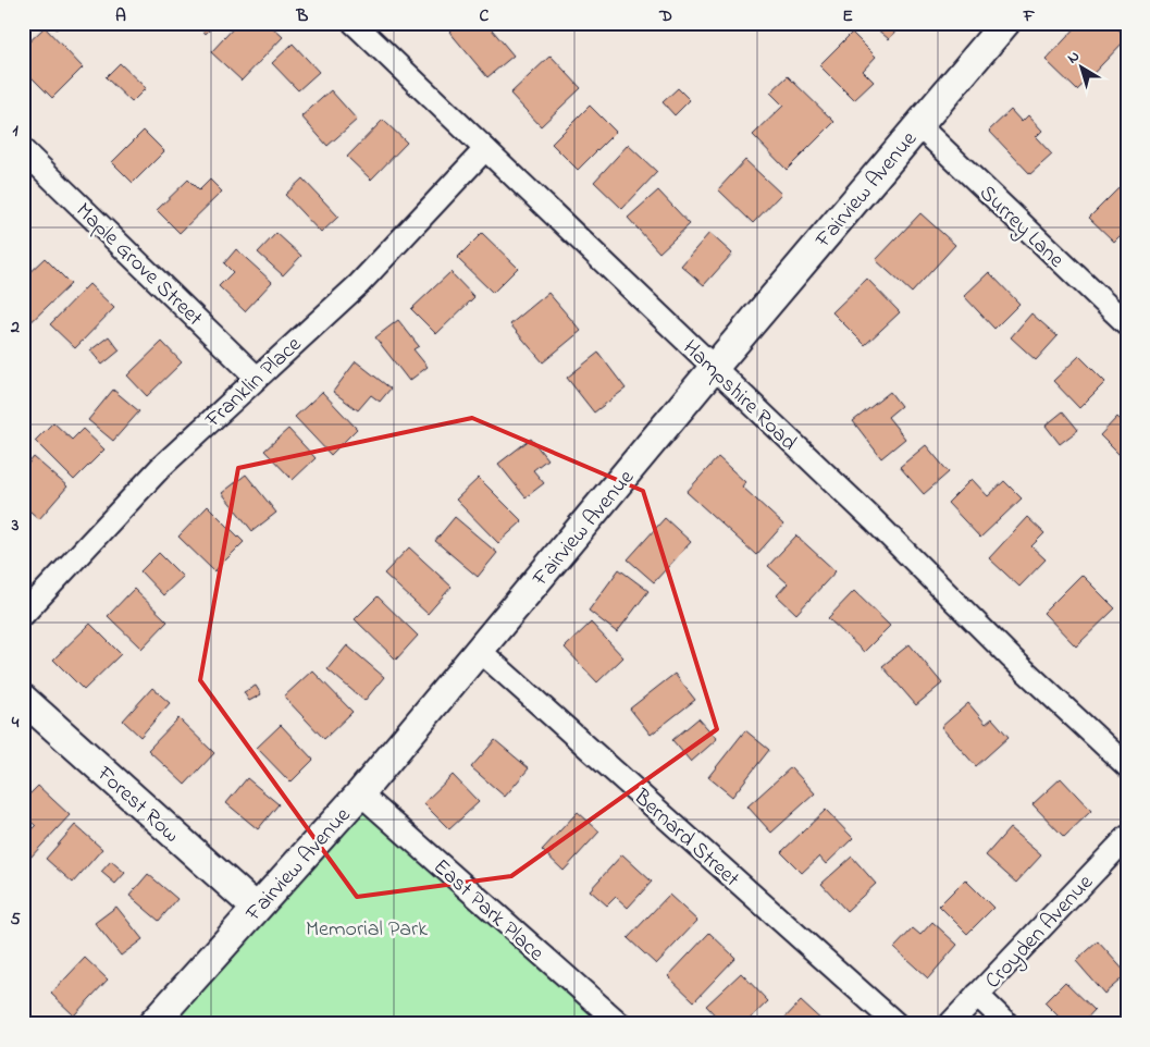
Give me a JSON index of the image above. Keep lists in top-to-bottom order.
{
  "streets": {
    "street": [
      "Fairview Avenue",
      "Surrey Lane",
      "Maple Grove Street",
      "Franklin Place",
      "Hampshire Road",
      "Forest Row",
      "Bernard Street",
      "East Park Place",
      "Croyden Avenue"
    ]
  },
  "crossings": [
    ["Fairview Avenue", "Surrey Lane"],
    ["Fairview Avenue", "Hampshire Road"],
    ["Fairview Avenue", "Forest Row"],
    ["Fairview Avenue", "Bernard Street"],
    ["Fairview Avenue", "East Park Place"],
    ["Maple Grove Street", "Franklin Place"],
    ["Franklin Place", "Hampshire Road"]
  ],
  "parks": ["Memorial Park"],
  "north": "top left",
  "grid": {
    "columns": [
      "A",
      "B",
      "C",
      "D",
      "E",
      "F"
    ],
    "rows": [
      "1",
      "2",
      "3",
      "4",
      "5"
    ]
  }
}
